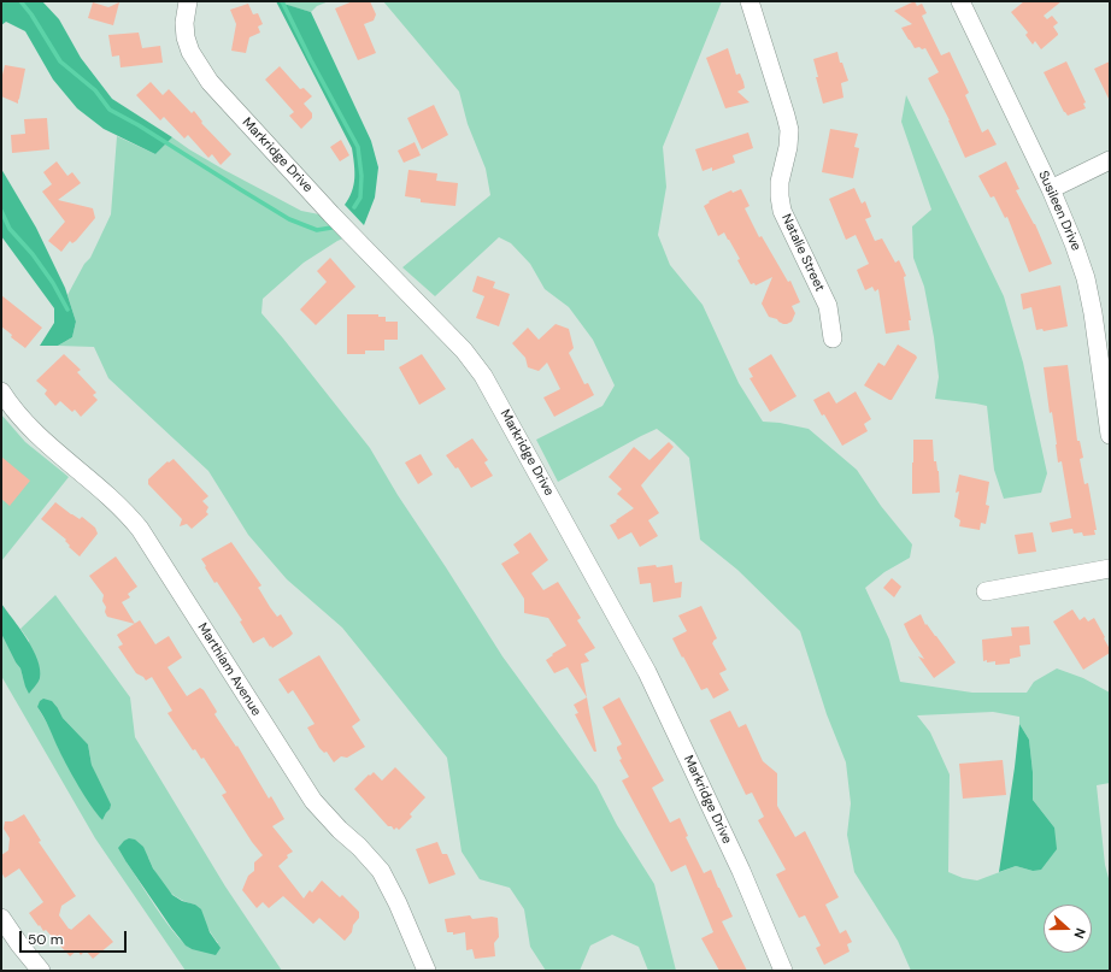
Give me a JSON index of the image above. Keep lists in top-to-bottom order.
{
  "streets": {
    "street": [
      "Markridge Drive",
      "Susileen Drive",
      "Natalie Street",
      "Marthiam Avenue"
    ]
  },
  "scale_bar": "50 m",
  "north": "right"
}
